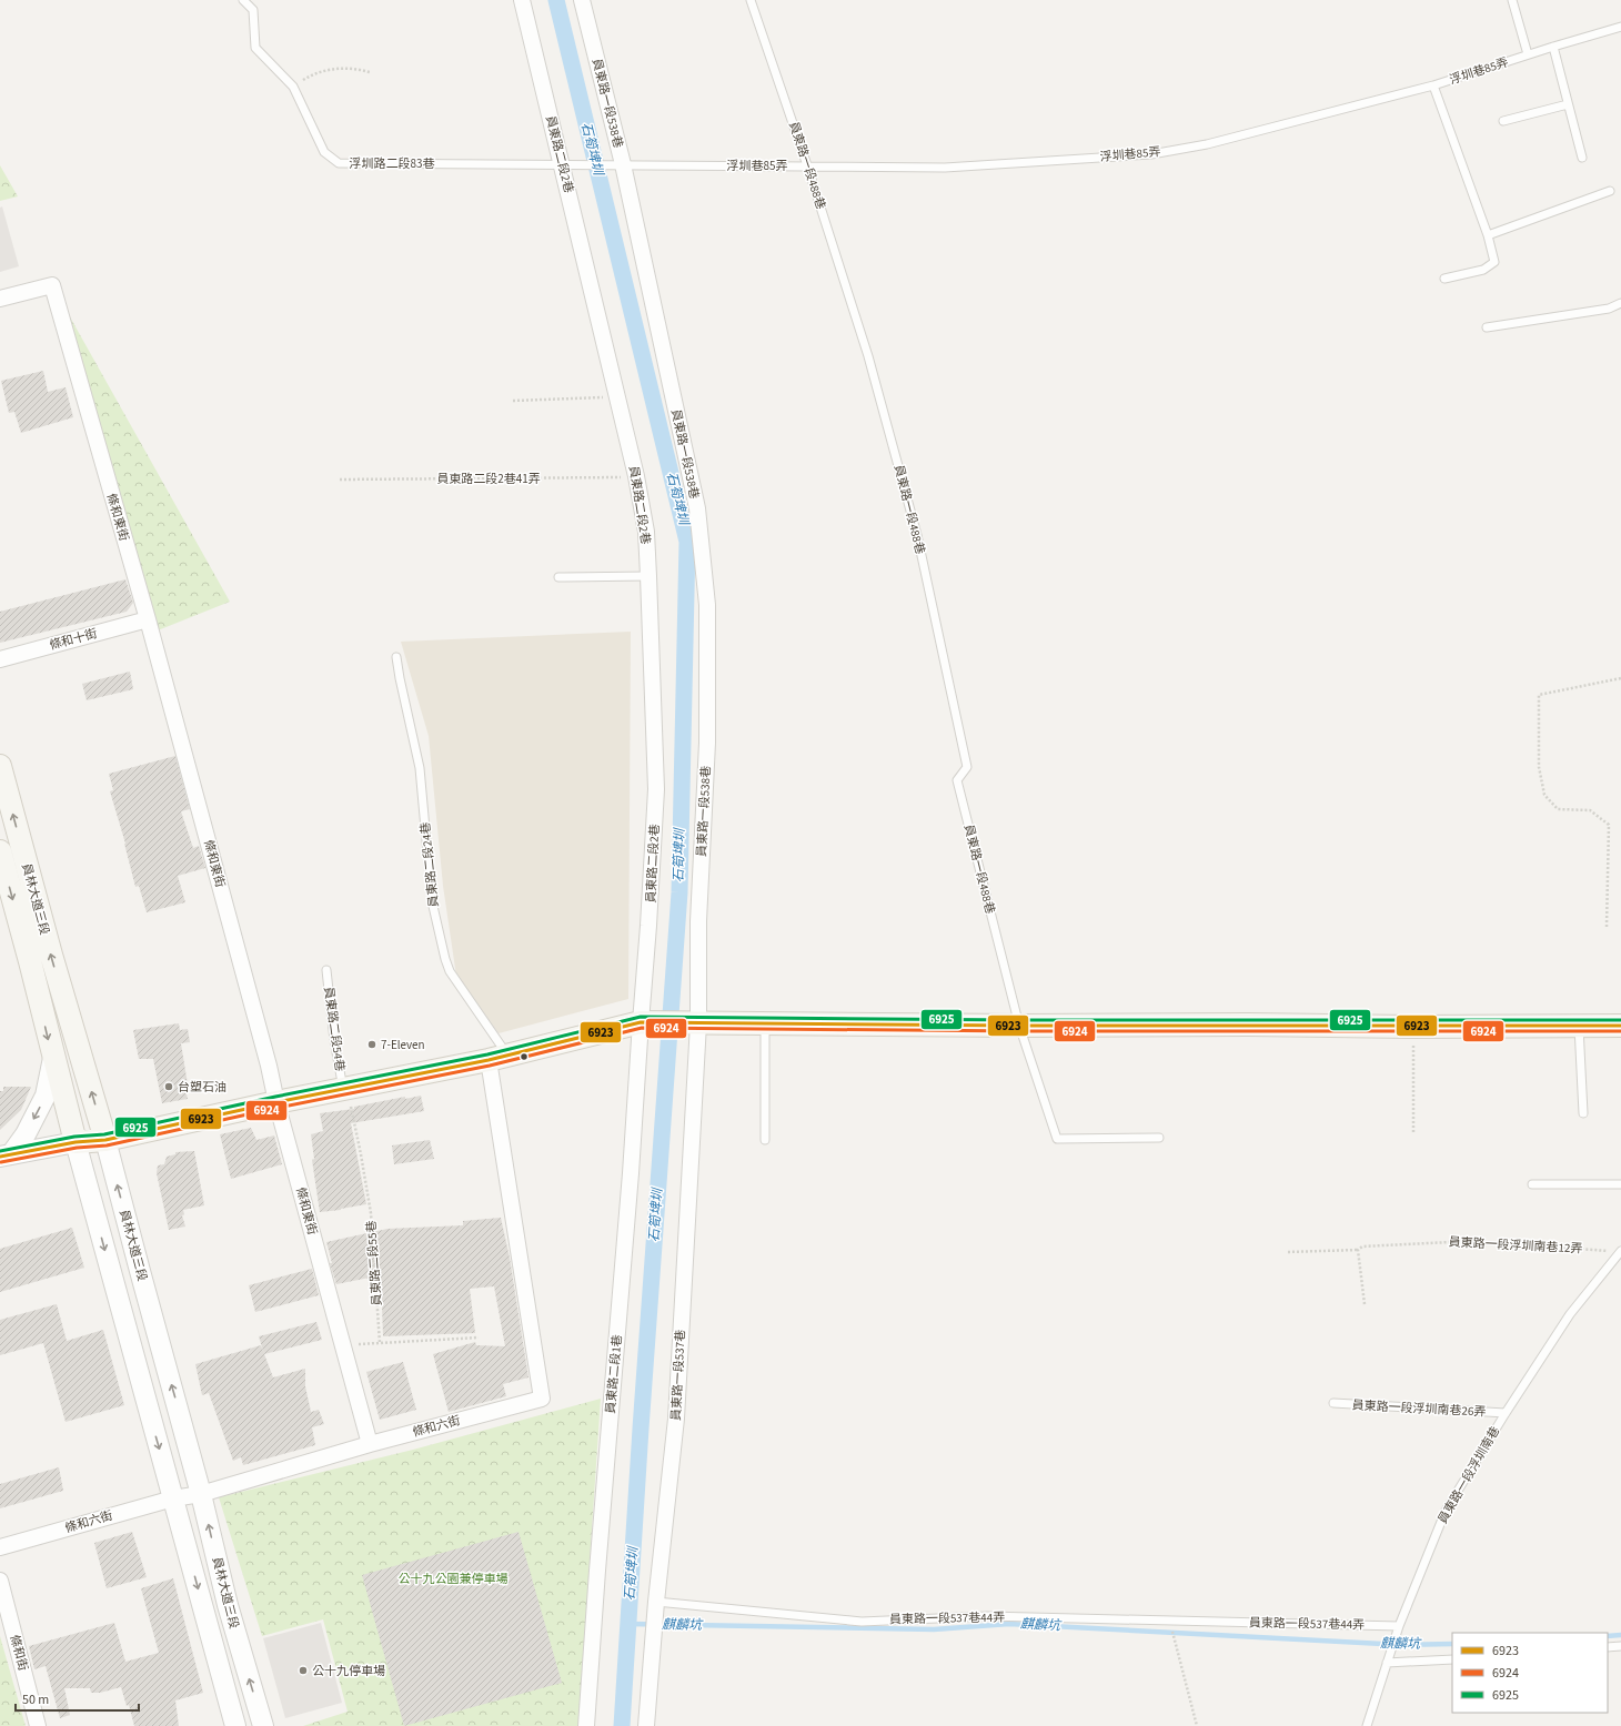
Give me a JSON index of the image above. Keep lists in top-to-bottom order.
{
  "streets": {
    "main road": ["員林大道三段"],
    "street": [
      "員東路一段538巷",
      "員東路二段2巷",
      "條和東街",
      "條和十街",
      "員東路二段1巷",
      "員東路一段537巷",
      "條和六街",
      "條和街"
    ],
    "lane": [
      "浮圳巷85弄",
      "浮圳路二段83巷",
      "員東路一段488巷",
      "員東路二段24巷",
      "員東路二段54巷",
      "員東路一段浮圳南巷26弄",
      "員東路一段浮圳南巷",
      "員東路一段537巷44弄"
    ],
    "path": ["員東路二段2巷41弄", "員東路一段浮圳南巷12弄", "員東路二段55巷"]
  },
  "crossings": [
    ["浮圳巷85弄", "員東路一段538巷"],
    ["浮圳巷85弄", "浮圳路二段83巷"],
    ["浮圳巷85弄", "員東路一段488巷"],
    ["員東路一段538巷", "浮圳路二段83巷"],
    ["員東路一段538巷", "員東路一段537巷"],
    ["員東路二段2巷", "浮圳路二段83巷"],
    ["員東路二段2巷", "員東路二段2巷41弄"],
    ["員東路二段2巷", "員東路二段1巷"],
    ["條和東街", "條和十街"],
    ["條和東街", "條和六街"],
    ["員東路二段24巷", "條和六街"],
    ["員林大道三段", "條和六街"],
    ["員東路二段54巷", "員東路二段55巷"],
    ["員東路一段浮圳南巷12弄", "員東路一段浮圳南巷"],
    ["員東路一段537巷", "員東路一段537巷44弄"],
    ["員東路一段浮圳南巷26弄", "員東路一段浮圳南巷"],
    ["員東路一段浮圳南巷", "員東路一段537巷44弄"]
  ],
  "water": ["石筍埤圳", "麒麟坑"],
  "parks": ["公十九公園兼停車場"],
  "places": ["7-Eleven", "台塑石油", "公十九停車場"],
  "lines": ["transit line 6925", "transit line 6923", "transit line 6924"],
  "legend": ["6923", "6924", "6925"],
  "scale_bar": "50 m"
}
